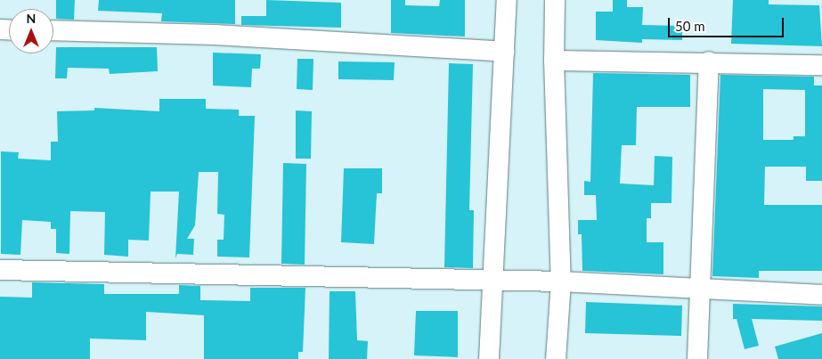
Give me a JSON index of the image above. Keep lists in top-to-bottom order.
{
  "scale_bar": "50 m",
  "north": "top"
}
